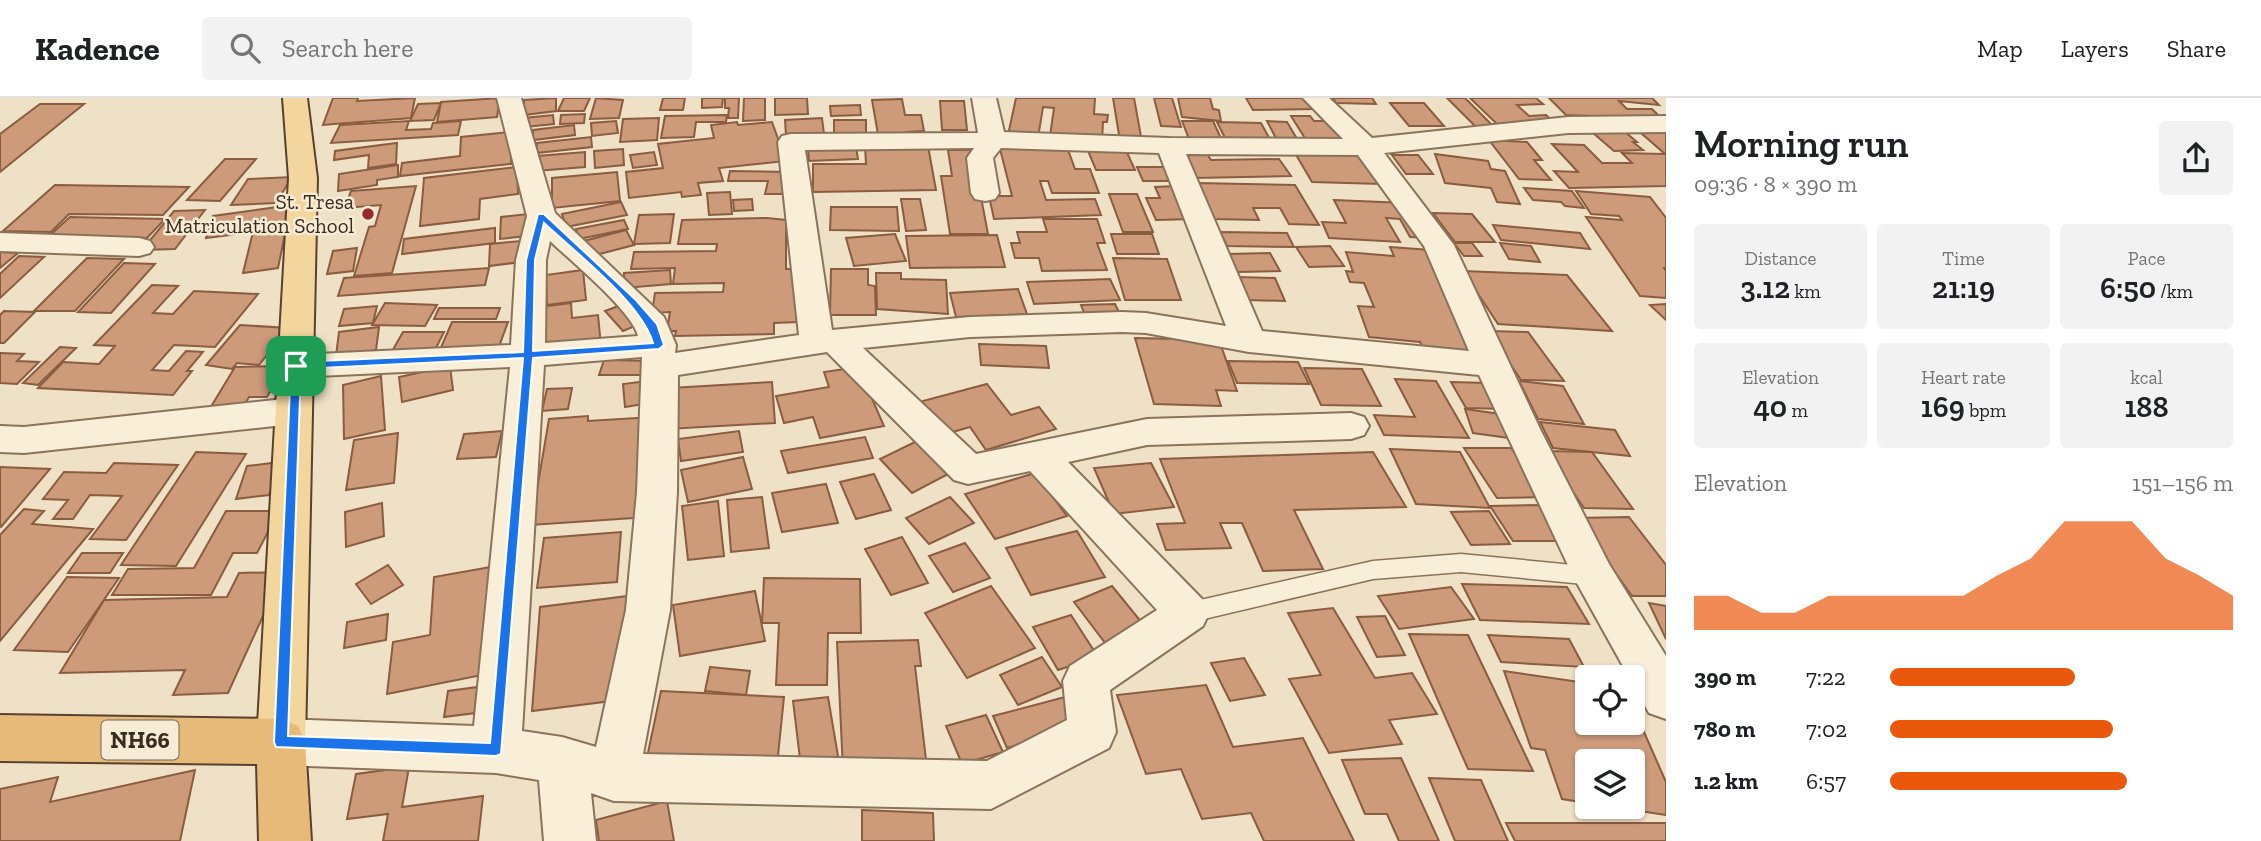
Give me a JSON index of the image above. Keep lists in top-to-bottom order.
{
  "streets": {
    "highway": ["NH66"]
  },
  "places": ["St. Tresa Matriculation School"],
  "page": {
    "header": "Kadence",
    "search": "Search here",
    "nav": ["Map", "Layers", "Share"],
    "heading": ["Morning run", "09:36 · 8 × 390 m"],
    "stats": [
      ["Distance", "3.12 km"],
      ["Time", "21:19"],
      ["Pace", "6:50 /km"],
      ["Elevation", "40 m"],
      ["Heart rate", "169 bpm"],
      ["kcal", "188"]
    ],
    "chart": ["Elevation", "151–156 m"],
    "list": [
      {
        "name": "390 m",
        "note": "7:22"
      },
      {
        "name": "780 m",
        "note": "7:02"
      },
      {
        "name": "1.2 km",
        "note": "6:57"
      }
    ]
  }
}
